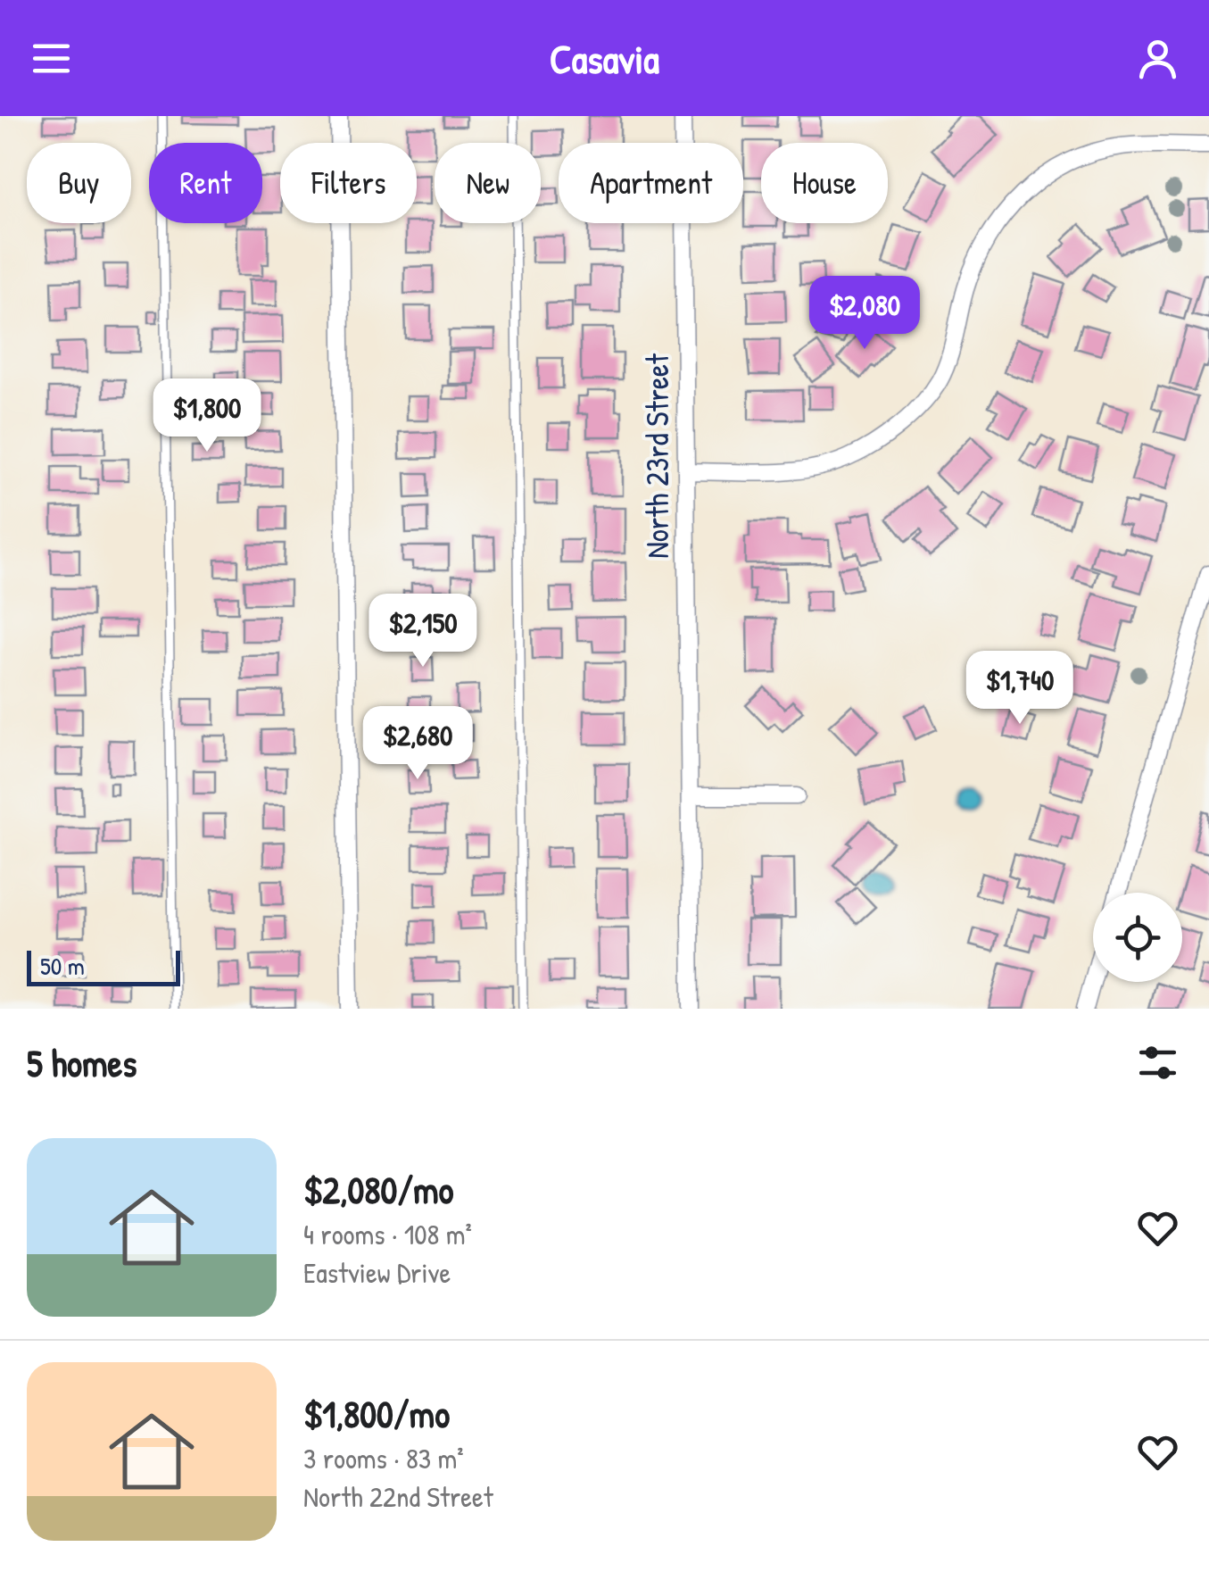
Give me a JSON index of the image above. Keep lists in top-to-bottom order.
{
  "streets": {
    "street": ["North 23rd Street"]
  },
  "scale_bar": "50 m",
  "page": {
    "header": "Casavia",
    "chip": [
      "Buy",
      "Rent",
      "Filters",
      "New",
      "Apartment",
      "House"
    ],
    "price": [
      "$2,080",
      "$1,800",
      "$2,150",
      "$1,740",
      "$2,680"
    ],
    "scale": "50 m",
    "heading": "5 homes",
    "list": [
      {
        "name": "$2,080/mo",
        "note": "4 rooms · 108 m² · Eastview Drive"
      },
      {
        "name": "$1,800/mo",
        "note": "3 rooms · 83 m² · North 22nd Street"
      }
    ]
  }
}
